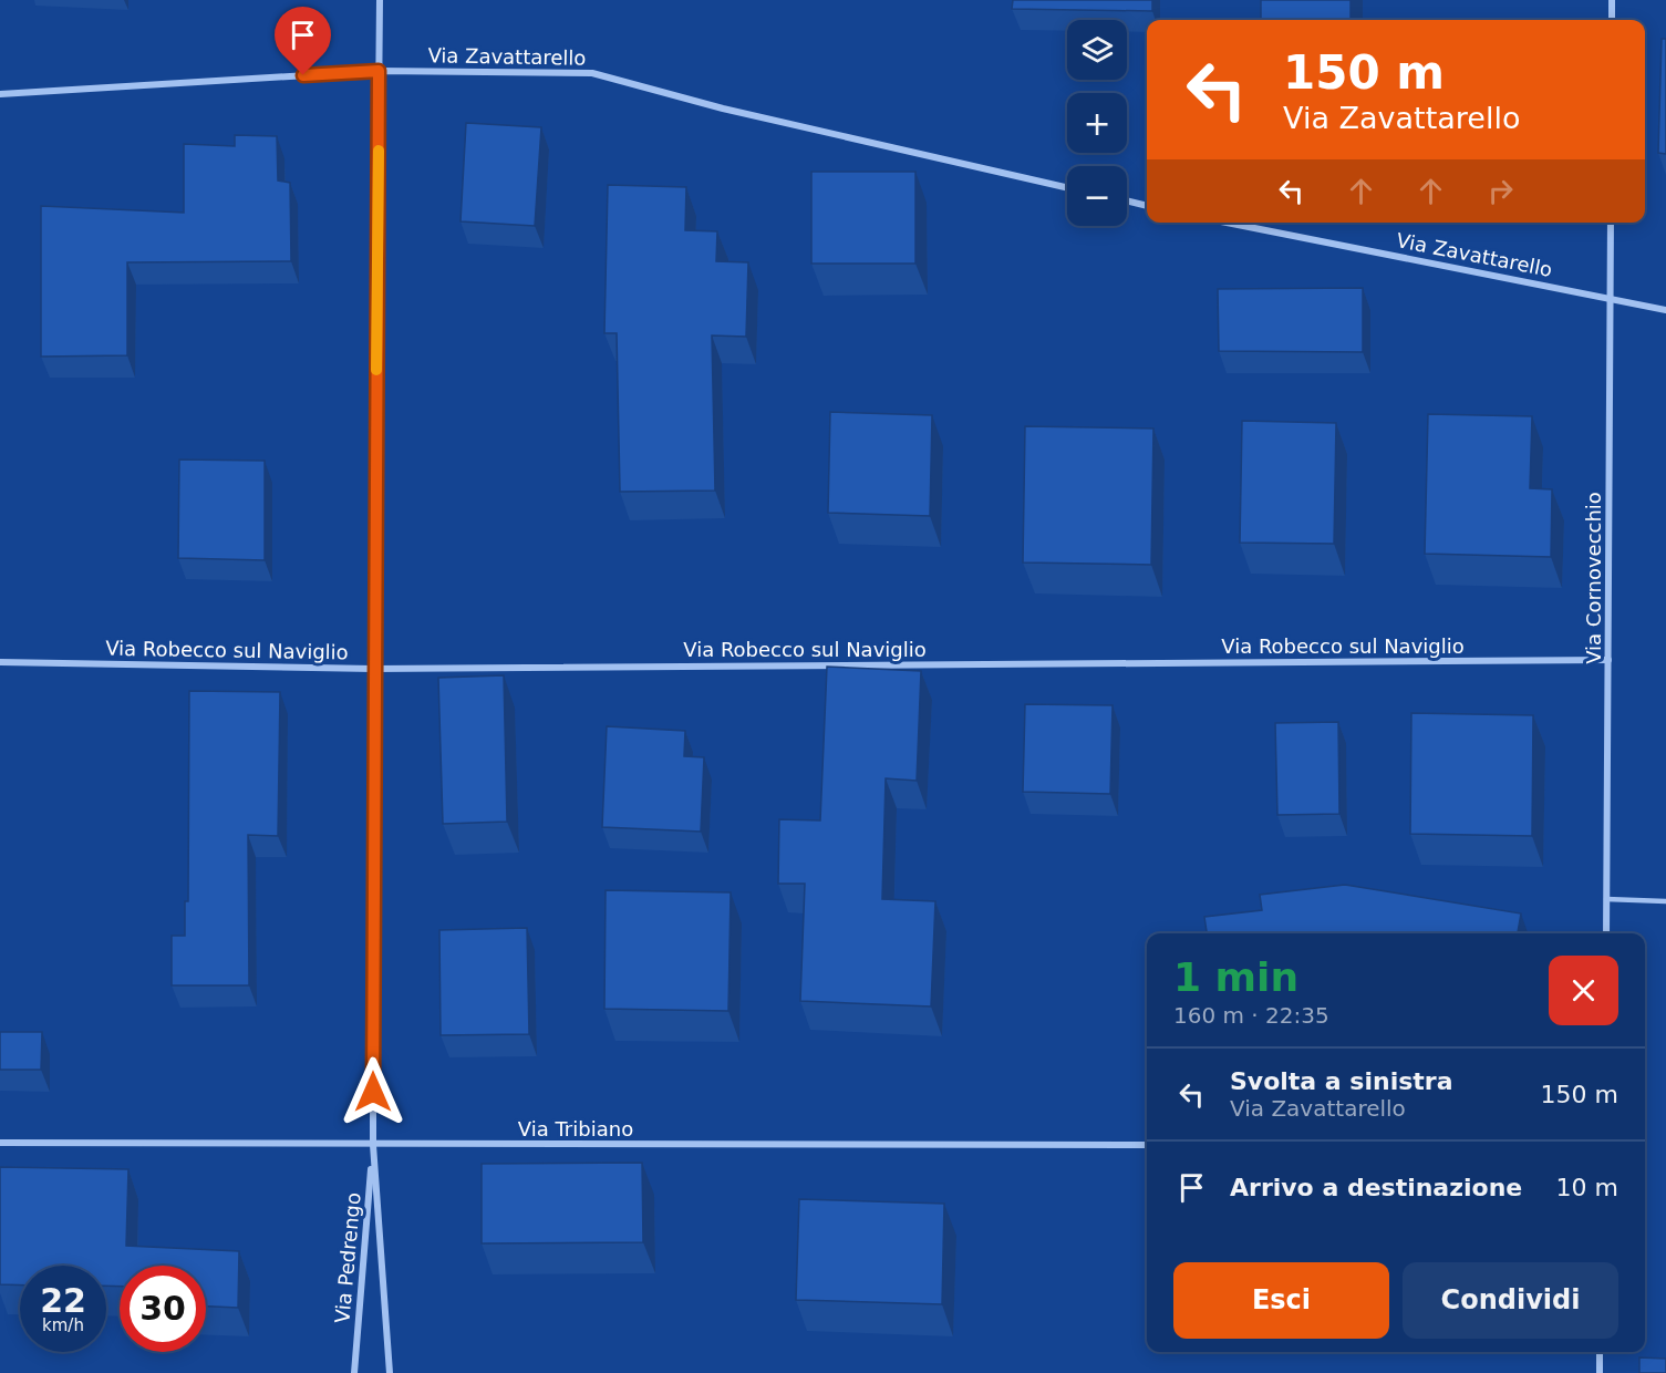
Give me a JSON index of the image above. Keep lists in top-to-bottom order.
{
  "streets": {
    "street": [
      "Via Zavattarello",
      "Via Cornovecchio",
      "Via Robecco sul Naviglio",
      "Via Tribiano",
      "Via Pedrengo"
    ]
  },
  "crossings": [
    ["Via Zavattarello", "Via Cornovecchio"],
    ["Via Zavattarello", "Via Pedrengo"],
    ["Via Cornovecchio", "Via Robecco sul Naviglio"],
    ["Via Robecco sul Naviglio", "Via Pedrengo"],
    ["Via Tribiano", "Via Pedrengo"]
  ],
  "page": {
    "map_buttons": ["+", "−"],
    "turn": ["150 m", "Via Zavattarello"],
    "heading": ["1 min", "160 m · 22:35"],
    "list": [
      {
        "name": "Svolta a sinistra",
        "note": "Via Zavattarello",
        "value": "150 m"
      },
      {
        "name": "Arrivo a destinazione",
        "value": "10 m"
      }
    ],
    "buttons": ["Esci", "Condividi"],
    "speed": "22 km/h",
    "limit": "30"
  }
}
